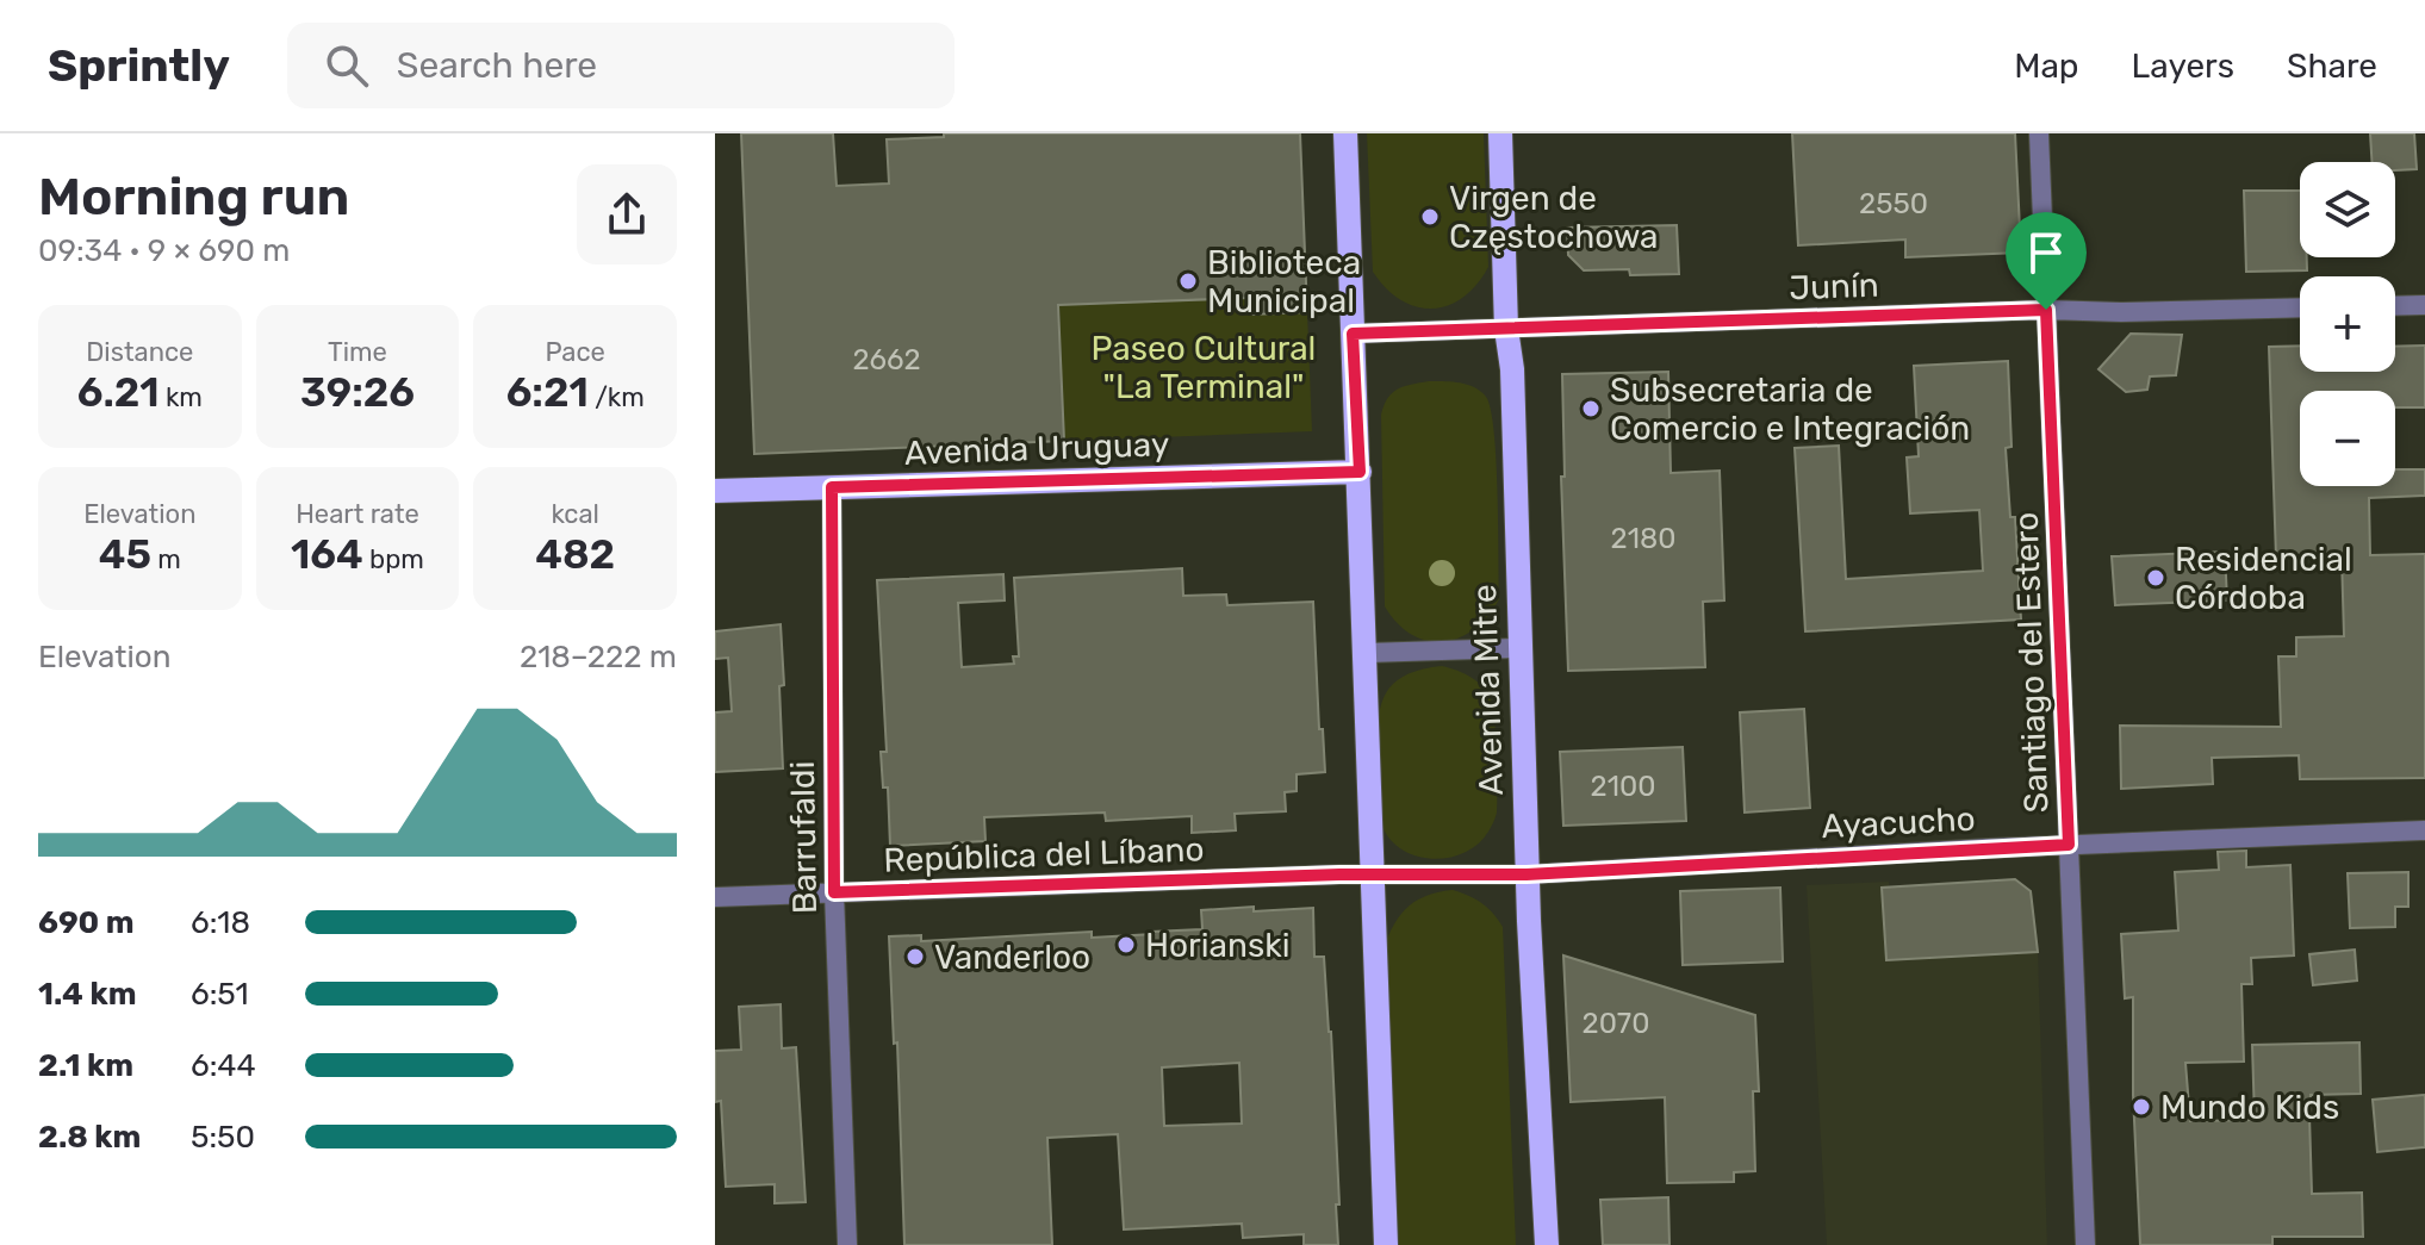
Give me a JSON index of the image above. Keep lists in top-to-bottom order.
{
  "streets": {
    "main road": ["Avenida Uruguay", "Avenida Mitre"],
    "street": [
      "Junín",
      "Santiago del Estero",
      "Ayacucho",
      "Barrufaldi",
      "República del Líbano"
    ]
  },
  "crossings": [
    ["Junín", "Santiago del Estero"],
    ["Junín", "Avenida Mitre"],
    ["Avenida Uruguay", "Barrufaldi"],
    ["Santiago del Estero", "Ayacucho"],
    ["Avenida Mitre", "Ayacucho"],
    ["Ayacucho", "República del Líbano"],
    ["Barrufaldi", "República del Líbano"]
  ],
  "parks": ["Paseo Cultural \"La Terminal\""],
  "places": [
    "Virgen de Częstochowa",
    "Biblioteca Municipal",
    "Subsecretaria de Comercio e Integración",
    "Residencial Córdoba",
    "Horianski",
    "Vanderloo",
    "Mundo Kids"
  ],
  "house_numbers": [
    "2550",
    "2662",
    "2180",
    "2100",
    "2070"
  ],
  "page": {
    "header": "Sprintly",
    "search": "Search here",
    "nav": ["Map", "Layers", "Share"],
    "heading": ["Morning run", "09:34 · 9 × 690 m"],
    "map_buttons": ["+", "−"],
    "stats": [
      ["Distance", "6.21 km"],
      ["Time", "39:26"],
      ["Pace", "6:21 /km"],
      ["Elevation", "45 m"],
      ["Heart rate", "164 bpm"],
      ["kcal", "482"]
    ],
    "chart": ["Elevation", "218–222 m"],
    "list": [
      {
        "name": "690 m",
        "note": "6:18"
      },
      {
        "name": "1.4 km",
        "note": "6:51"
      },
      {
        "name": "2.1 km",
        "note": "6:44"
      },
      {
        "name": "2.8 km",
        "note": "5:50"
      }
    ]
  }
}
